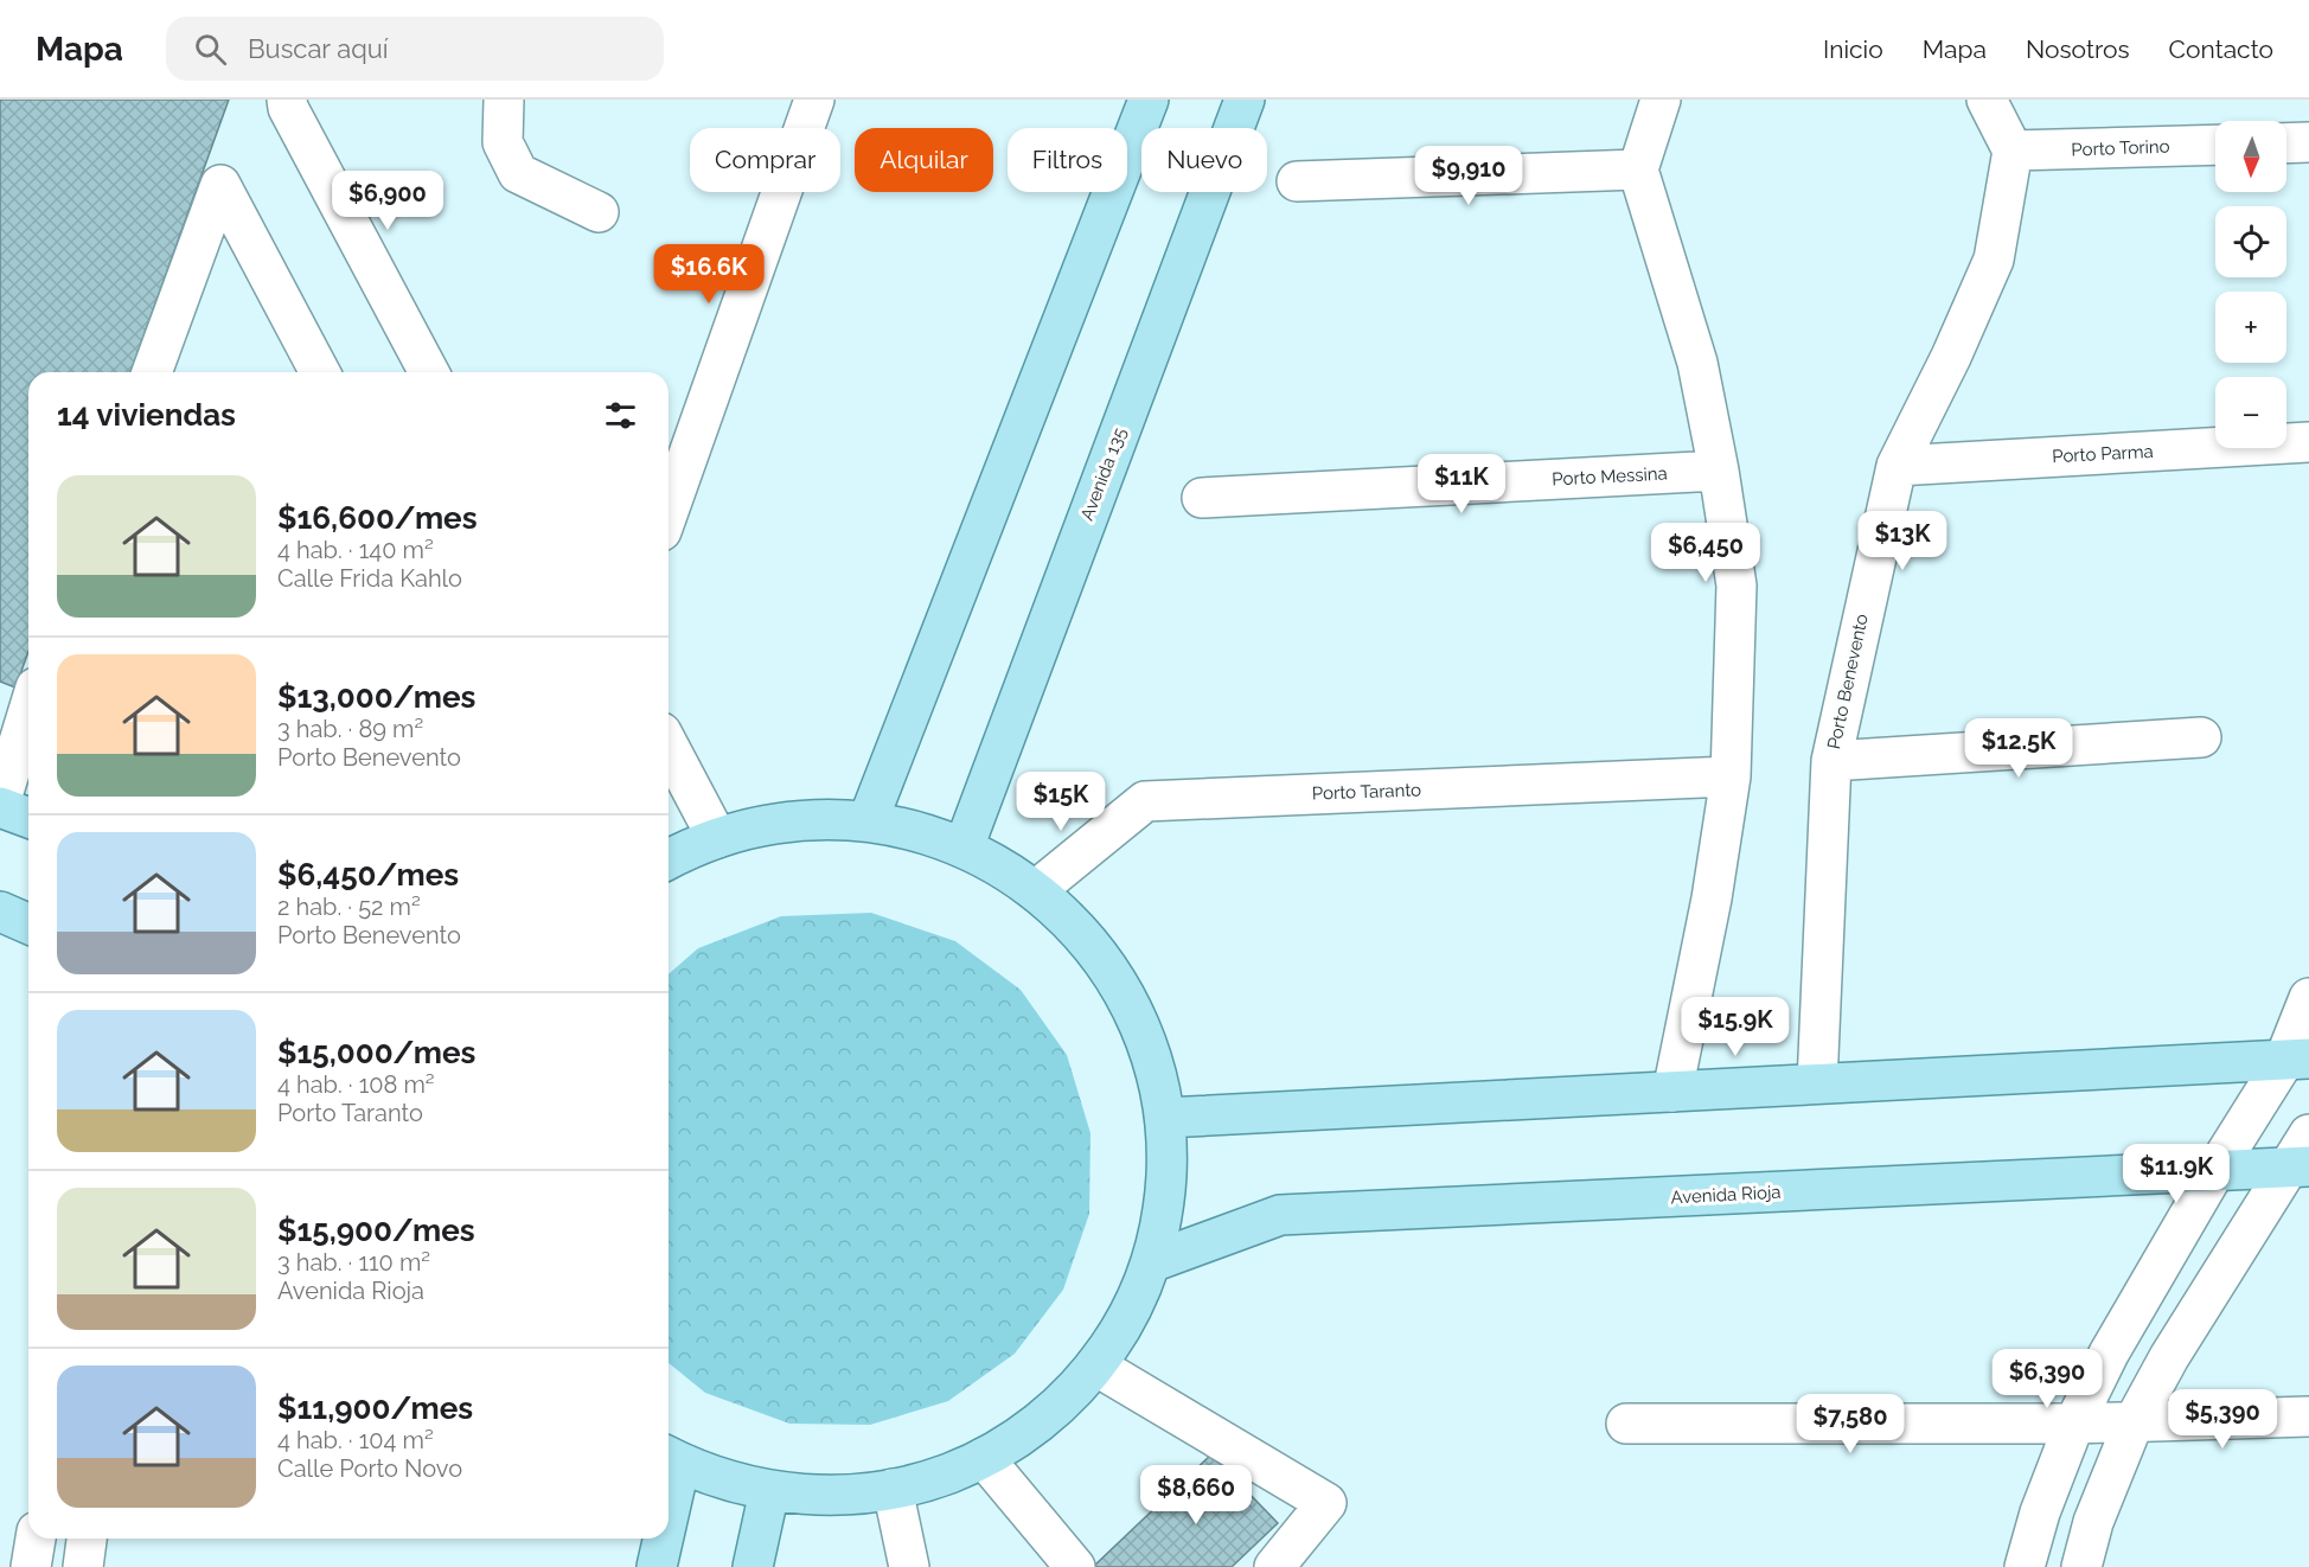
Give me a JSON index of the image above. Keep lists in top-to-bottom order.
{
  "streets": {
    "main road": ["Avenida 135", "Avenida Rioja"],
    "street": [
      "Porto Torino",
      "Porto Parma",
      "Porto Messina",
      "Porto Benevento",
      "Porto Taranto"
    ]
  },
  "crossings": [
    ["Porto Torino", "Porto Benevento"],
    ["Porto Parma", "Porto Benevento"]
  ],
  "north": "bottom",
  "page": {
    "header": "Mapa",
    "search": "Buscar aquí",
    "nav": [
      "Inicio",
      "Mapa",
      "Nosotros",
      "Contacto"
    ],
    "map_buttons": ["+", "−"],
    "chip": [
      "Comprar",
      "Alquilar",
      "Filtros",
      "Nuevo"
    ],
    "price": [
      "$9,910",
      "$6,900",
      "$16.6K",
      "$11K",
      "$13K",
      "$6,450",
      "$12.5K",
      "$15K",
      "$15.9K",
      "$11.9K",
      "$6,390",
      "$5,390",
      "$7,580",
      "$8,660"
    ],
    "heading": "14 viviendas",
    "list": [
      {
        "name": "$16,600/mes",
        "note": "4 hab. · 140 m² · Calle Frida Kahlo"
      },
      {
        "name": "$13,000/mes",
        "note": "3 hab. · 89 m² · Porto Benevento"
      },
      {
        "name": "$6,450/mes",
        "note": "2 hab. · 52 m² · Porto Benevento"
      },
      {
        "name": "$15,000/mes",
        "note": "4 hab. · 108 m² · Porto Taranto"
      },
      {
        "name": "$15,900/mes",
        "note": "3 hab. · 110 m² · Avenida Rioja"
      },
      {
        "name": "$11,900/mes",
        "note": "4 hab. · 104 m² · Calle Porto Novo"
      }
    ]
  }
}
